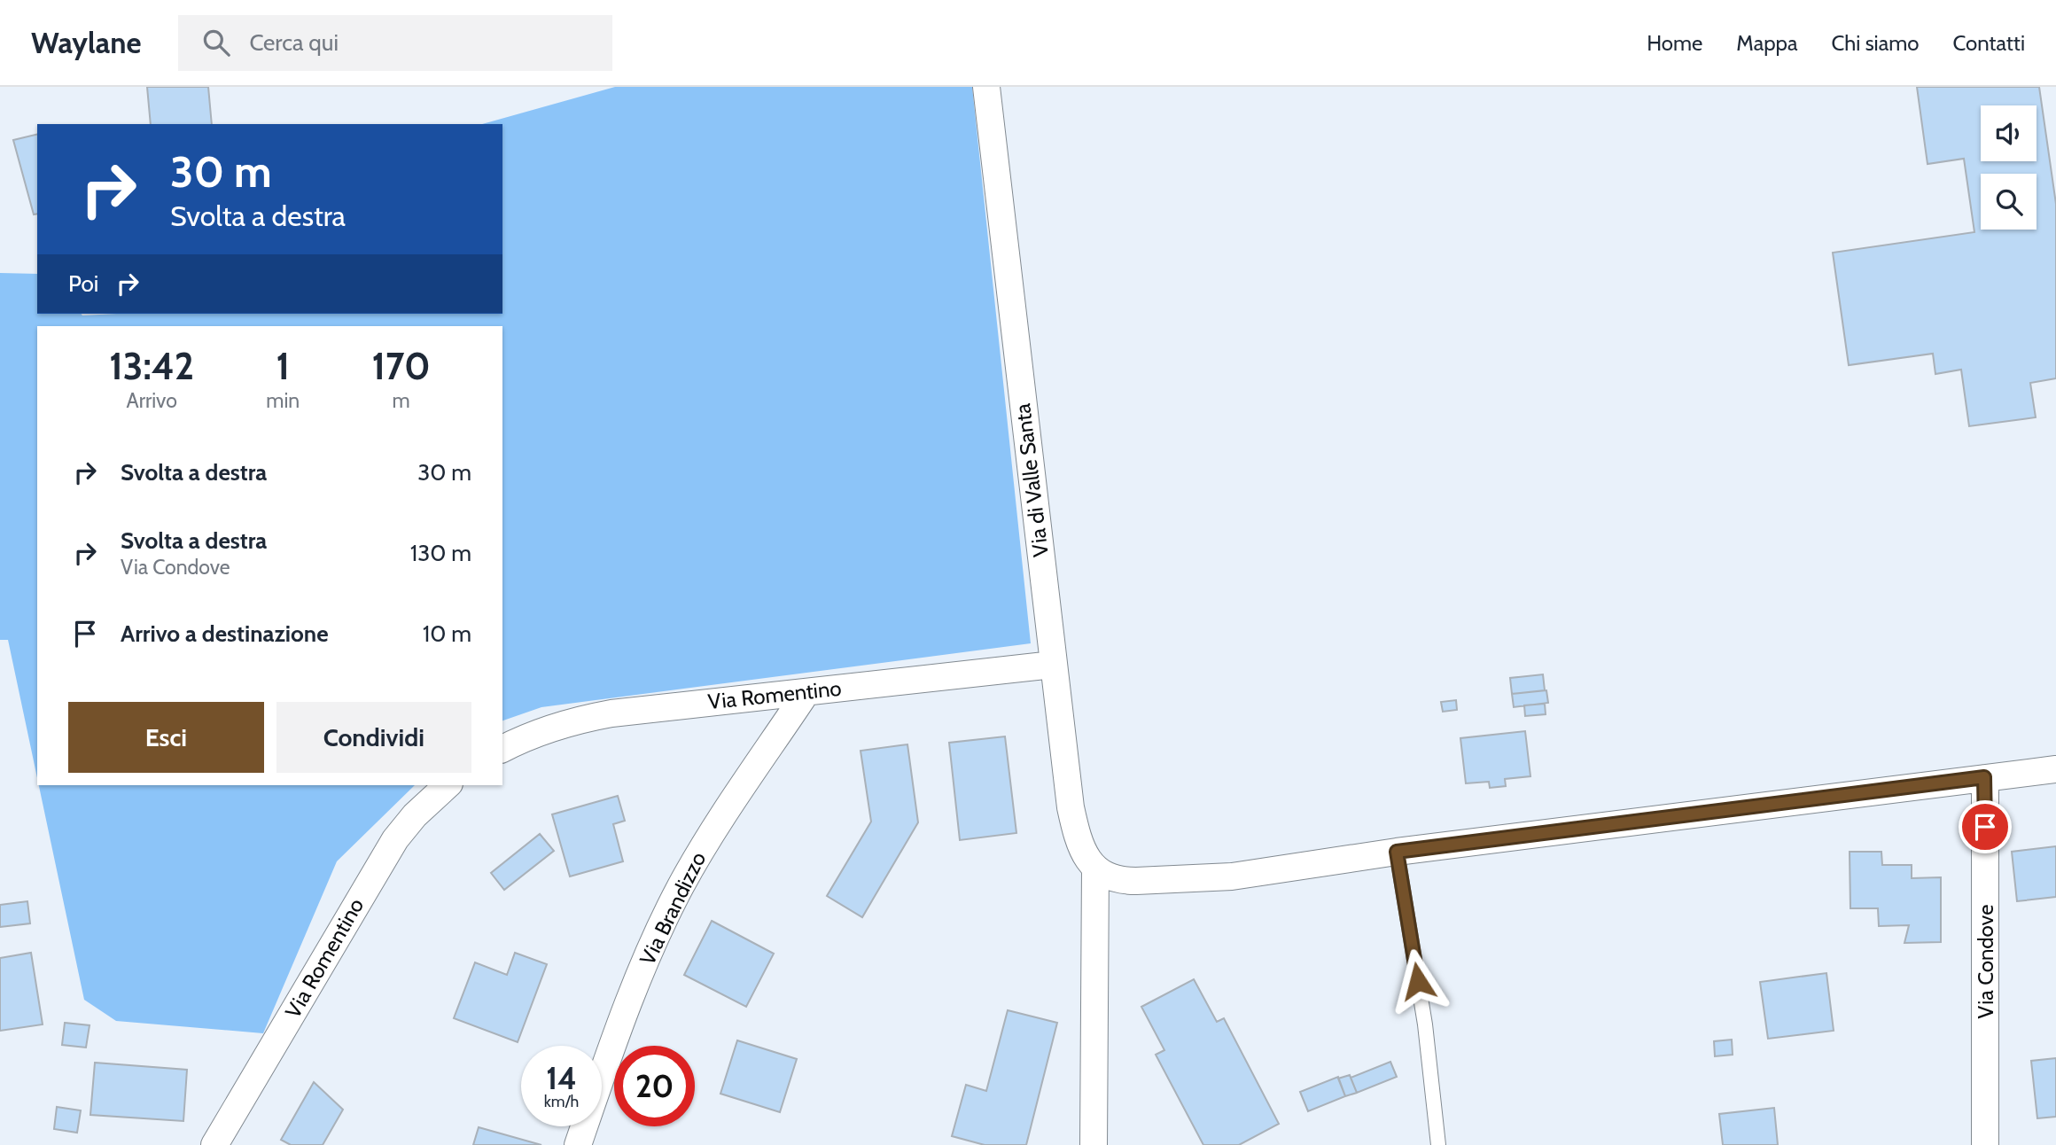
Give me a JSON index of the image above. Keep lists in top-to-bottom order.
{
  "streets": {
    "street": [
      "Via di Valle Santa",
      "Via Romentino",
      "Via Brandizzo",
      "Via Condove"
    ]
  },
  "crossings": [
    ["Via di Valle Santa", "Via Romentino"],
    ["Via Romentino", "Via Brandizzo"]
  ],
  "page": {
    "header": "Waylane",
    "search": "Cerca qui",
    "nav": [
      "Home",
      "Mappa",
      "Chi siamo",
      "Contatti"
    ],
    "turn": ["30 m", "Svolta a destra"],
    "then": "Poi",
    "eta": [
      "13:42",
      "Arrivo",
      "1",
      "min",
      "170",
      "m"
    ],
    "list": [
      {
        "name": "Svolta a destra",
        "value": "30 m"
      },
      {
        "name": "Svolta a destra",
        "note": "Via Condove",
        "value": "130 m"
      },
      {
        "name": "Arrivo a destinazione",
        "value": "10 m"
      }
    ],
    "buttons": ["Esci", "Condividi"],
    "speed": "14 km/h",
    "limit": "20"
  }
}
